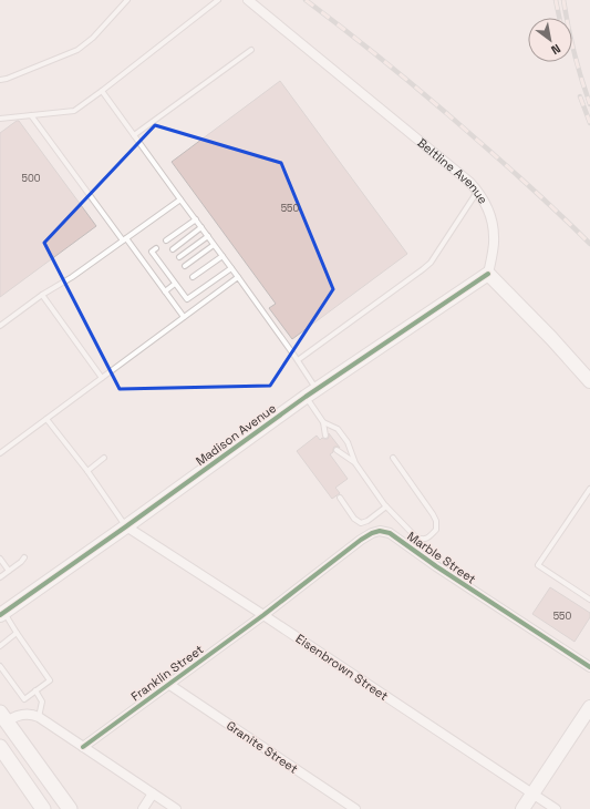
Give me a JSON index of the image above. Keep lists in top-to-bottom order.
{
  "streets": {
    "street": [
      "Beltline Avenue",
      "Madison Avenue",
      "Marble Street",
      "Eisenbrown Street",
      "Franklin Street",
      "Granite Street"
    ]
  },
  "crossings": [
    ["Beltline Avenue", "Madison Avenue"],
    ["Madison Avenue", "Eisenbrown Street"],
    ["Marble Street", "Eisenbrown Street"],
    ["Marble Street", "Franklin Street"],
    ["Eisenbrown Street", "Franklin Street"],
    ["Franklin Street", "Granite Street"]
  ],
  "house_numbers": ["500", "550", "550"],
  "north": "bottom right"
}
